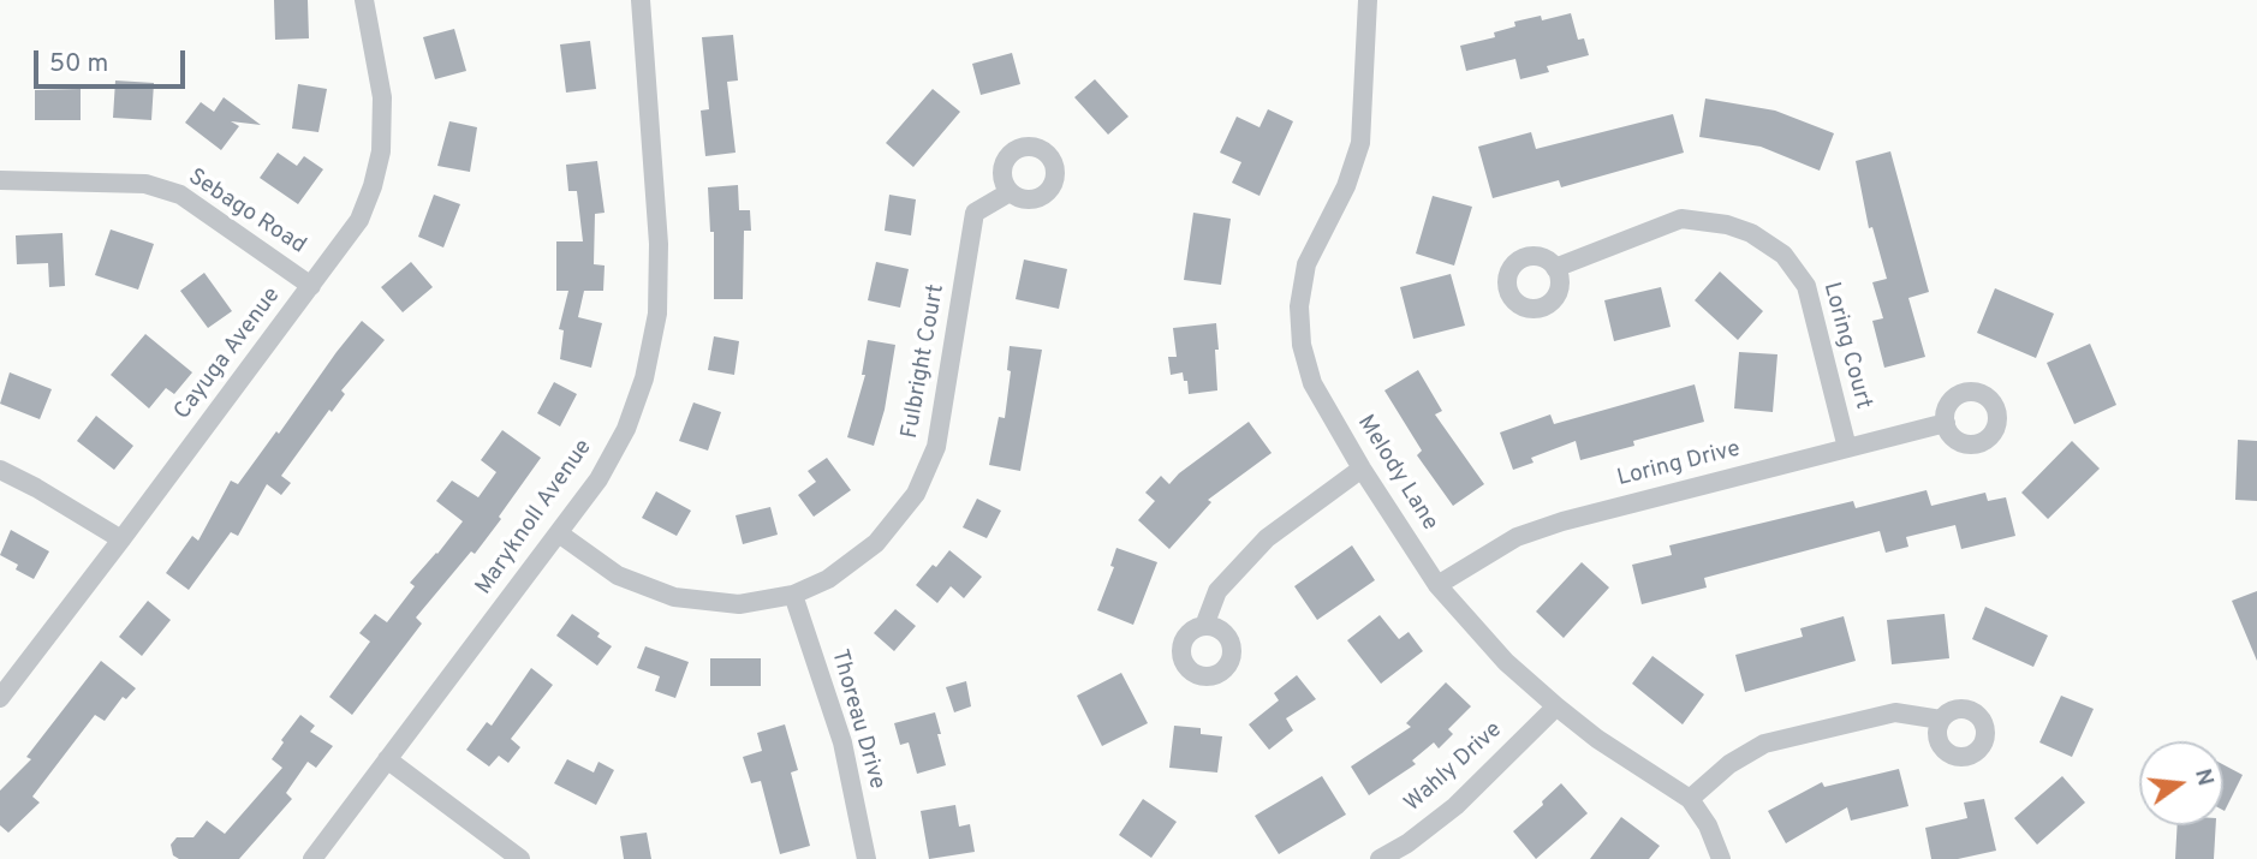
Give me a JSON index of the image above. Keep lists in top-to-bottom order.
{
  "streets": {
    "street": [
      "Sebago Road",
      "Loring Court",
      "Cayuga Avenue",
      "Fulbright Court",
      "Loring Drive",
      "Melody Lane",
      "Maryknoll Avenue",
      "Thoreau Drive",
      "Wahly Drive"
    ]
  },
  "crossings": [
    ["Sebago Road", "Cayuga Avenue"],
    ["Loring Court", "Loring Drive"],
    ["Fulbright Court", "Maryknoll Avenue"],
    ["Fulbright Court", "Thoreau Drive"],
    ["Loring Drive", "Melody Lane"],
    ["Melody Lane", "Wahly Drive"]
  ],
  "scale_bar": "50 m",
  "north": "right"
}
